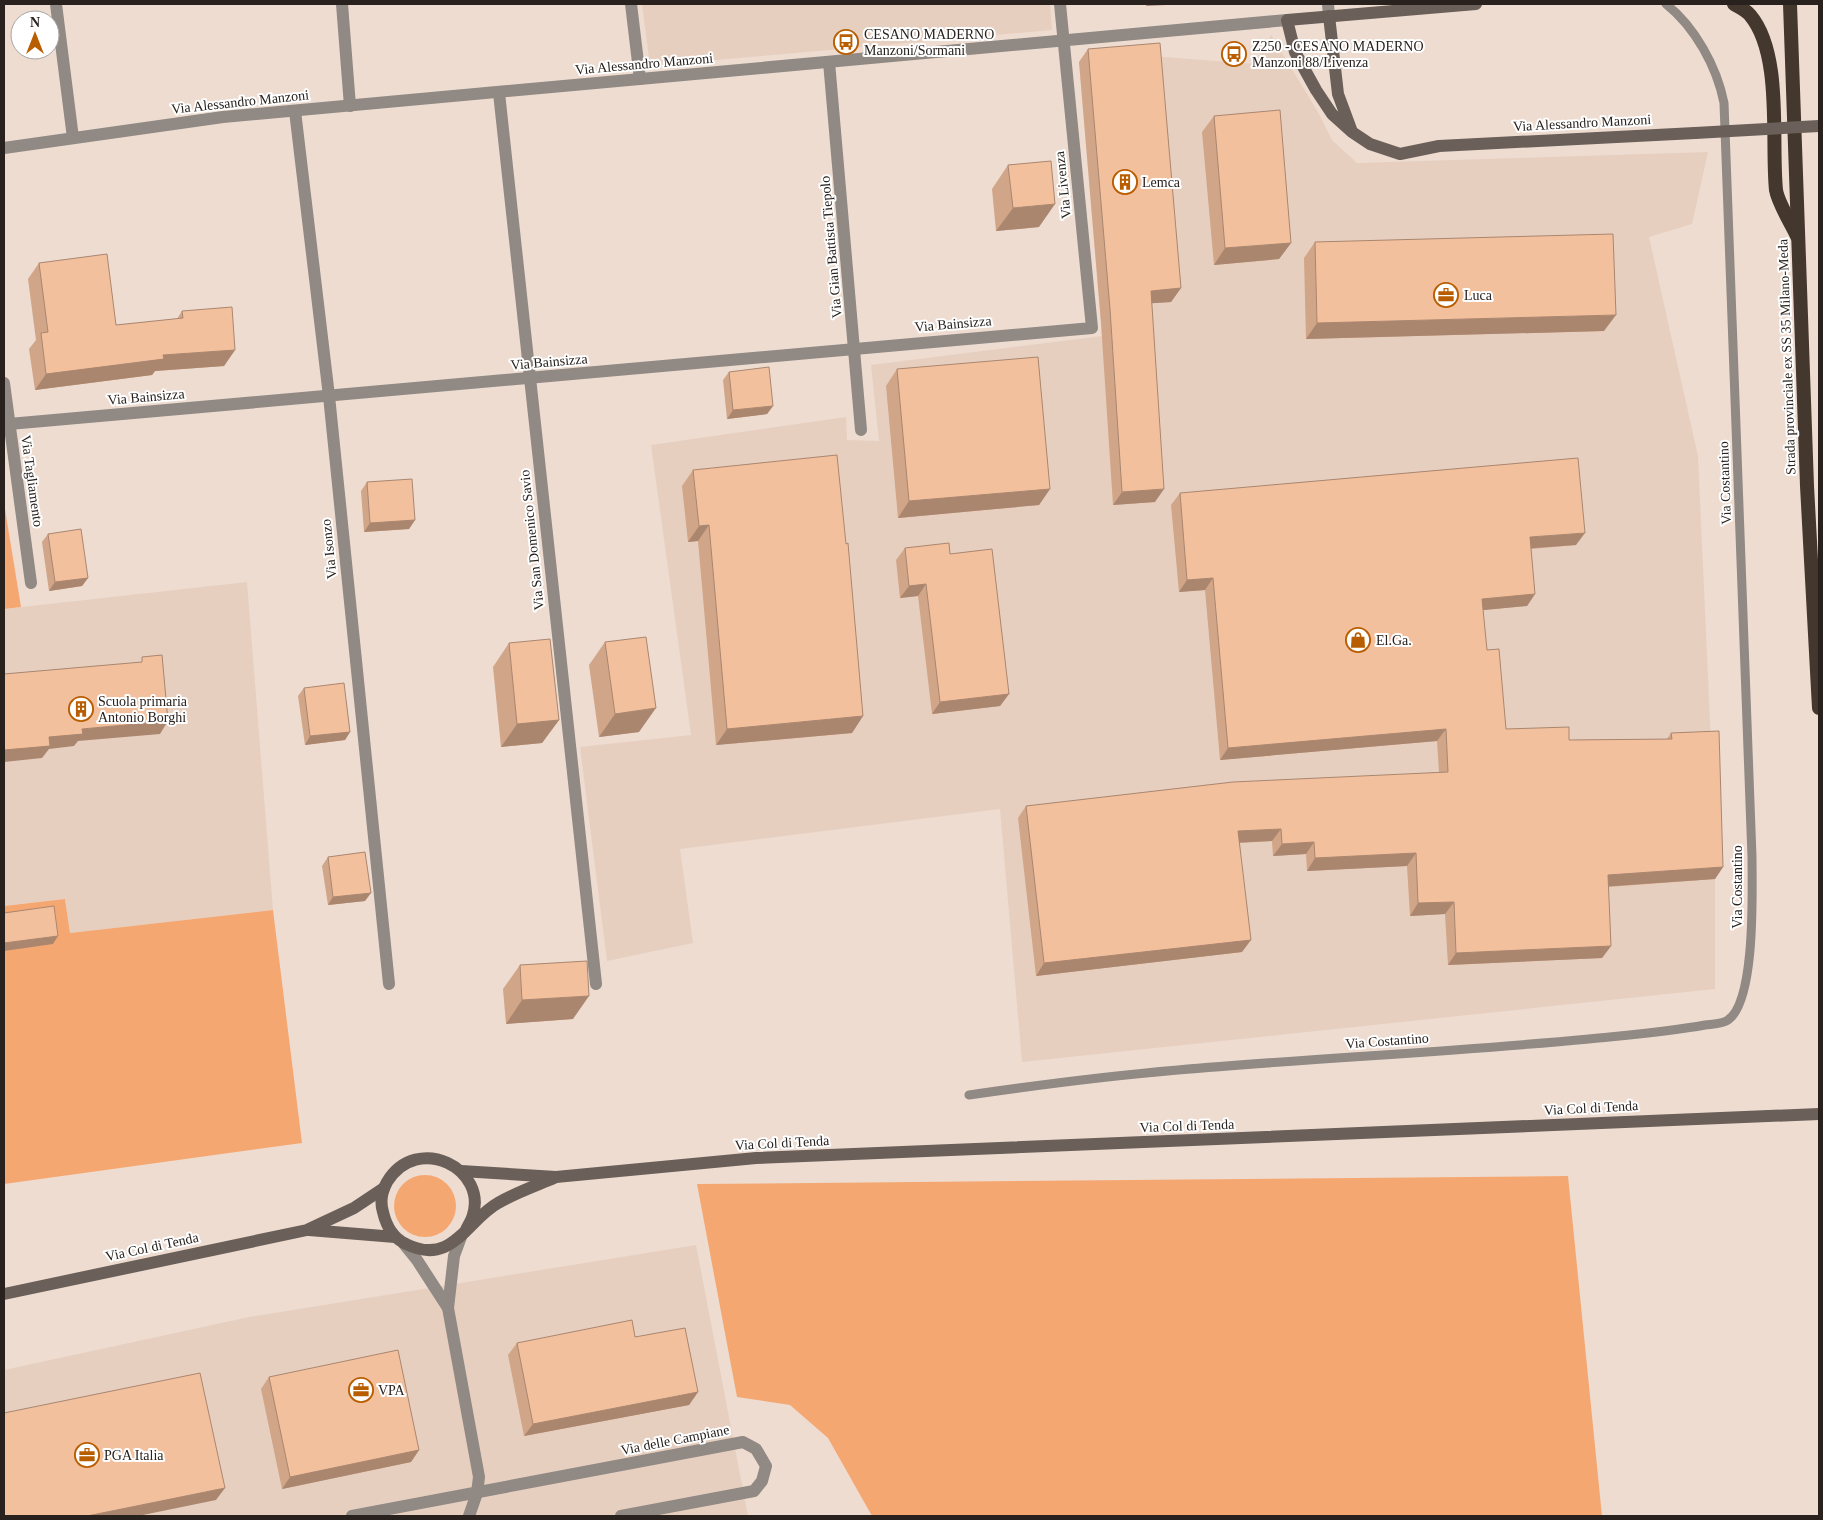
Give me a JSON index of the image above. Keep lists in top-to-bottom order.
{
  "streets": {
    "highway": ["Strada provinciale ex SS 35 Milano-Meda"],
    "main road": ["Via Alessandro Manzoni", "Via Col di Tenda"],
    "street": [
      "Via Livenza",
      "Via Gian Battista Tiepolo",
      "Via Bainsizza",
      "Via Tagliamento",
      "Via San Domenico Savio",
      "Via Isonzo",
      "Via delle Campiane"
    ],
    "lane": ["Via Costantino"]
  },
  "crossings": [
    ["Via Alessandro Manzoni", "Via Livenza"],
    ["Via Alessandro Manzoni", "Via Gian Battista Tiepolo"],
    ["Via Alessandro Manzoni", "Via San Domenico Savio"],
    ["Via Alessandro Manzoni", "Via Isonzo"],
    ["Via Livenza", "Via Bainsizza"],
    ["Via Gian Battista Tiepolo", "Via Bainsizza"],
    ["Via Bainsizza", "Via Tagliamento"],
    ["Via Bainsizza", "Via San Domenico Savio"],
    ["Via Bainsizza", "Via Isonzo"]
  ],
  "places": {
    "bus stop": ["CESANO MADERNO Manzoni/Sormani", "Z250 - CESANO MADERNO Manzoni 88/Livenza"],
    "building": ["Lemca", "Scuola primaria Antonio Borghi"],
    "office": ["Luca", "VPA", "PGA Italia"],
    "shop": ["El.Ga."]
  },
  "north": "top"
}
